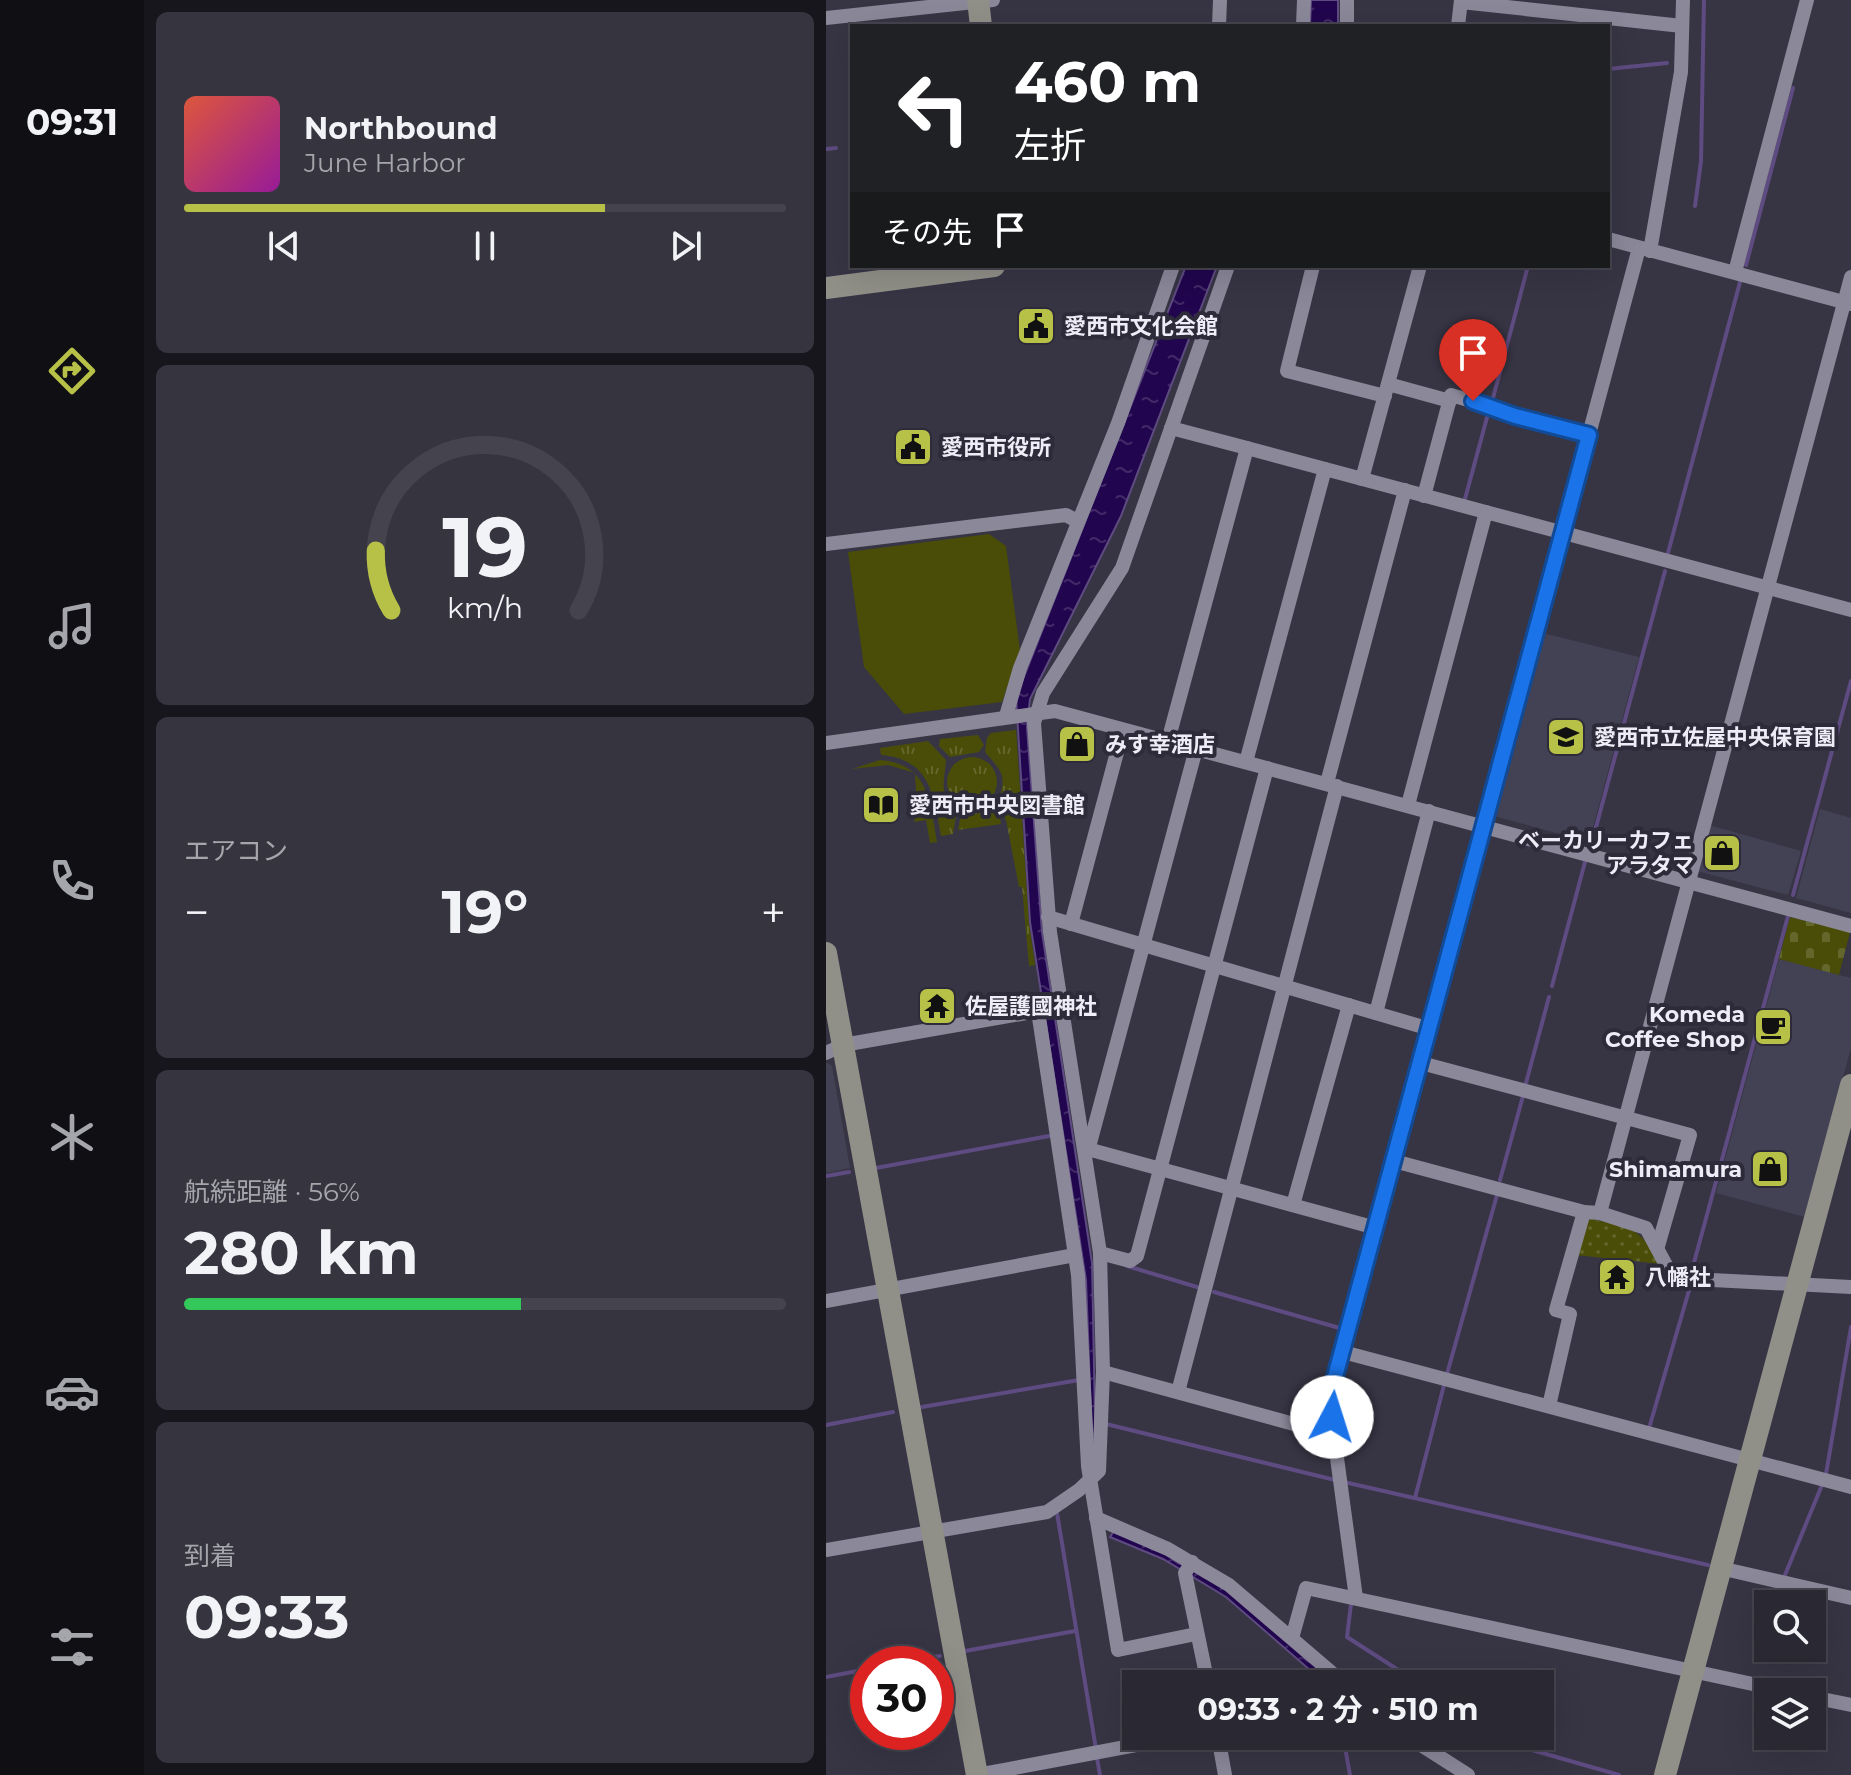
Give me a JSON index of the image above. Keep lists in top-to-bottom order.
{
  "places": {
    "public building": ["愛西市文化会館", "愛西市役所"],
    "school or university": ["愛西市立佐屋中央保育園"],
    "shop": ["みす幸酒店", "ベーカリーカフェ アラタマ", "Shimamura"],
    "library": ["愛西市中央図書館"],
    "temple": ["佐屋護國神社", "八幡社"],
    "cafe": ["Komeda Coffee Shop"]
  },
  "page": {
    "tabs": "09:31",
    "turn": ["460 m", "左折"],
    "song": ["Northbound", "June Harbor"],
    "then": "その先",
    "tile": [
      "エアコン",
      ["航続距離 · 56%", "280 km"],
      ["到着", "09:33"]
    ],
    "heat": ["−", "19°", "+"],
    "limit": "30",
    "trip": "09:33 · 2 分 · 510 m",
    "gauge": ["19", "km/h"]
  }
}
